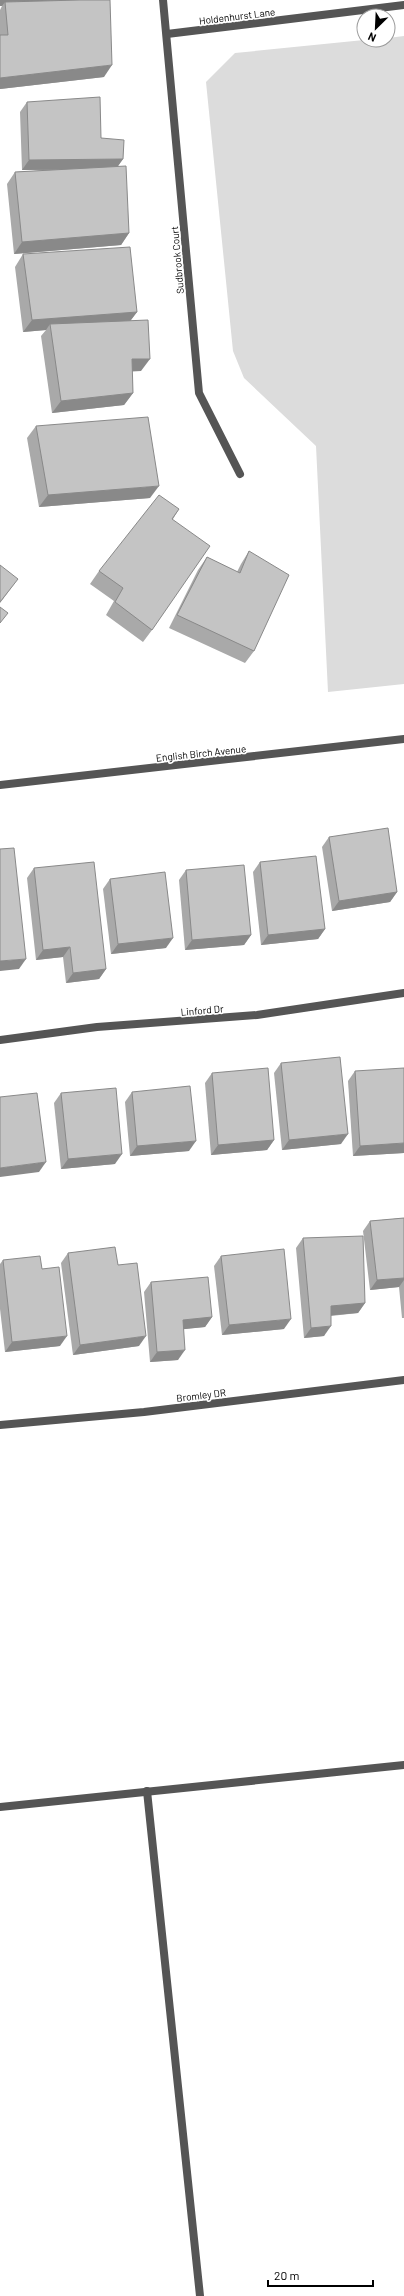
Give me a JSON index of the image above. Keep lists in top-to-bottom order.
{
  "streets": {
    "street": [
      "Holdenhurst Lane",
      "Sudbrook Court",
      "English Birch Avenue",
      "Linford Dr",
      "Bromley DR"
    ]
  },
  "crossings": [
    ["Holdenhurst Lane", "Sudbrook Court"]
  ],
  "scale_bar": "20 m",
  "north": "bottom left"
}
